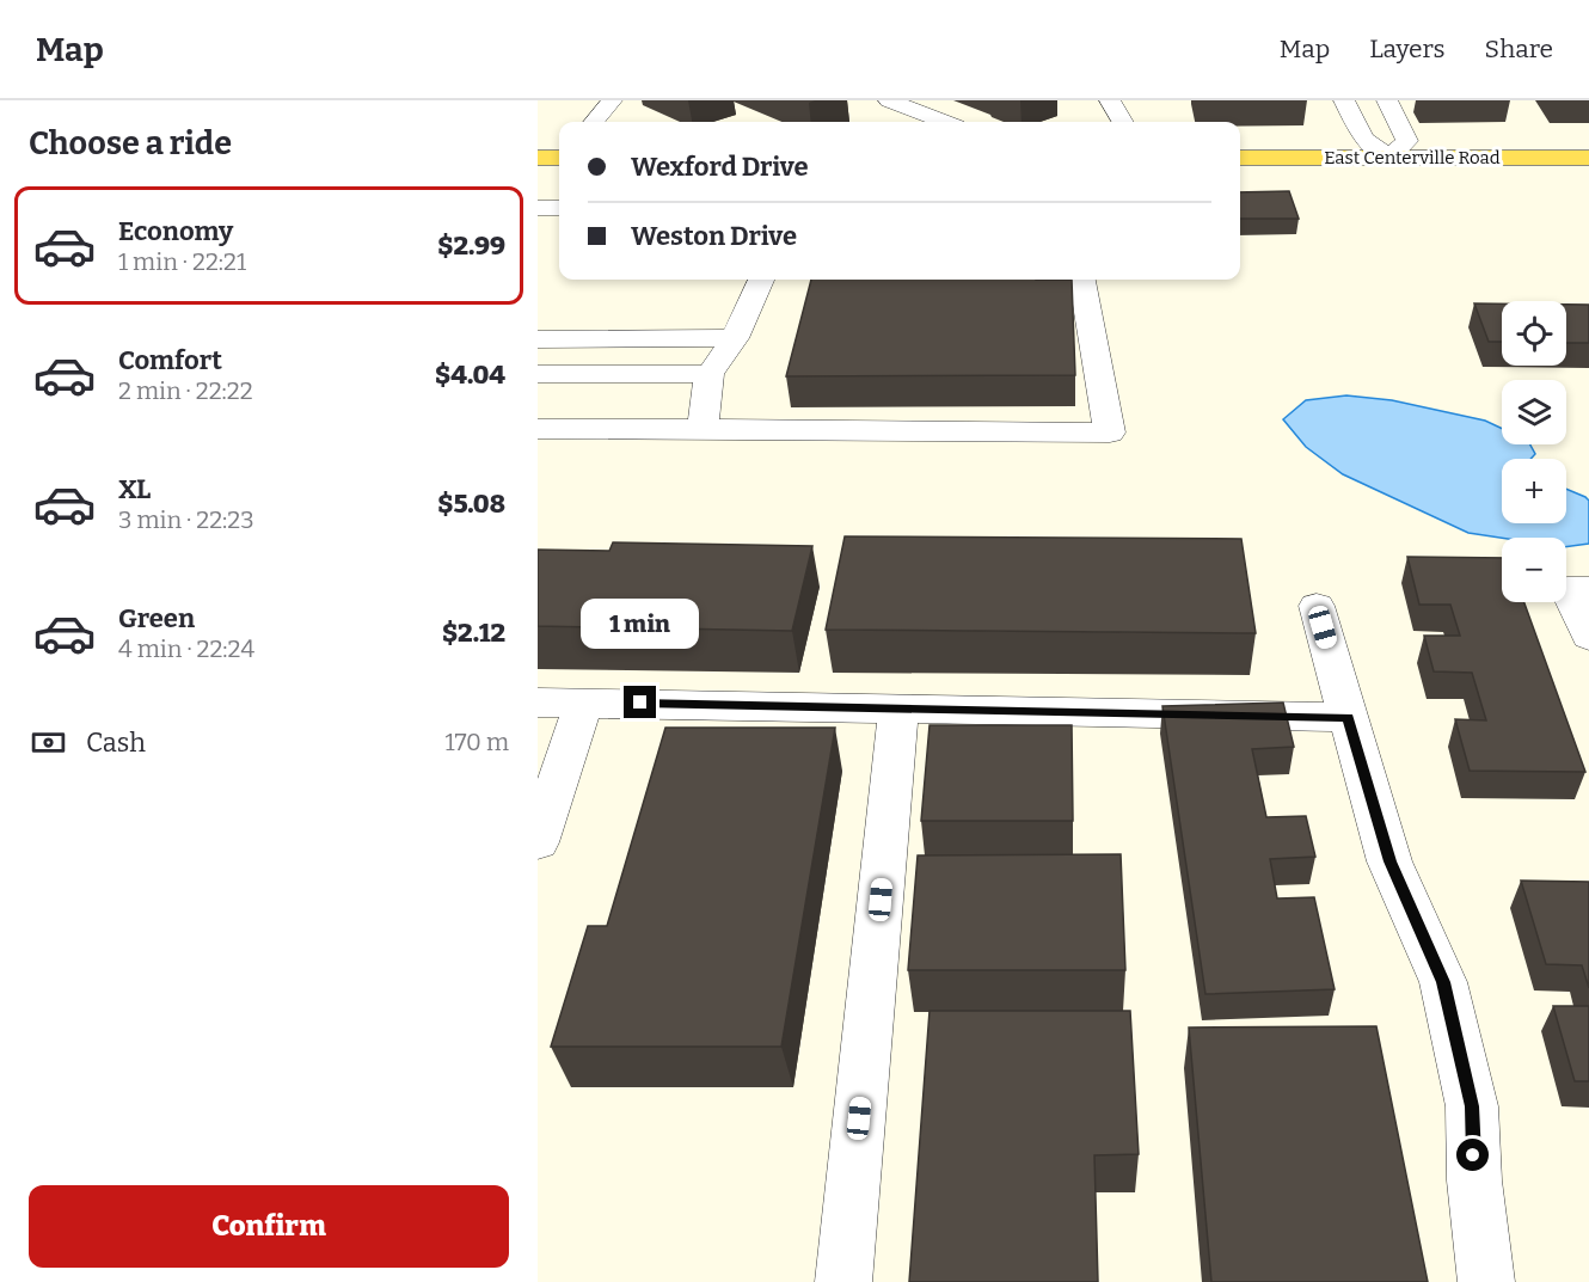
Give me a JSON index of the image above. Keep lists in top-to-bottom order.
{
  "streets": {
    "main road": ["East Centerville Road"]
  },
  "page": {
    "header": "Map",
    "nav": ["Map", "Layers", "Share"],
    "heading": "Choose a ride",
    "banner": ["Wexford Drive", "Weston Drive"],
    "list": [
      {
        "name": "Economy",
        "note": "1 min · 22:21",
        "value": "$2.99"
      },
      {
        "name": "Comfort",
        "note": "2 min · 22:22",
        "value": "$4.04"
      },
      {
        "name": "XL",
        "note": "3 min · 22:23",
        "value": "$5.08"
      },
      {
        "name": "Green",
        "note": "4 min · 22:24",
        "value": "$2.12"
      }
    ],
    "map_buttons": ["+", "−"],
    "bubble": "1 min",
    "pay": ["Cash", "170 m"],
    "buttons": "Confirm"
  }
}
